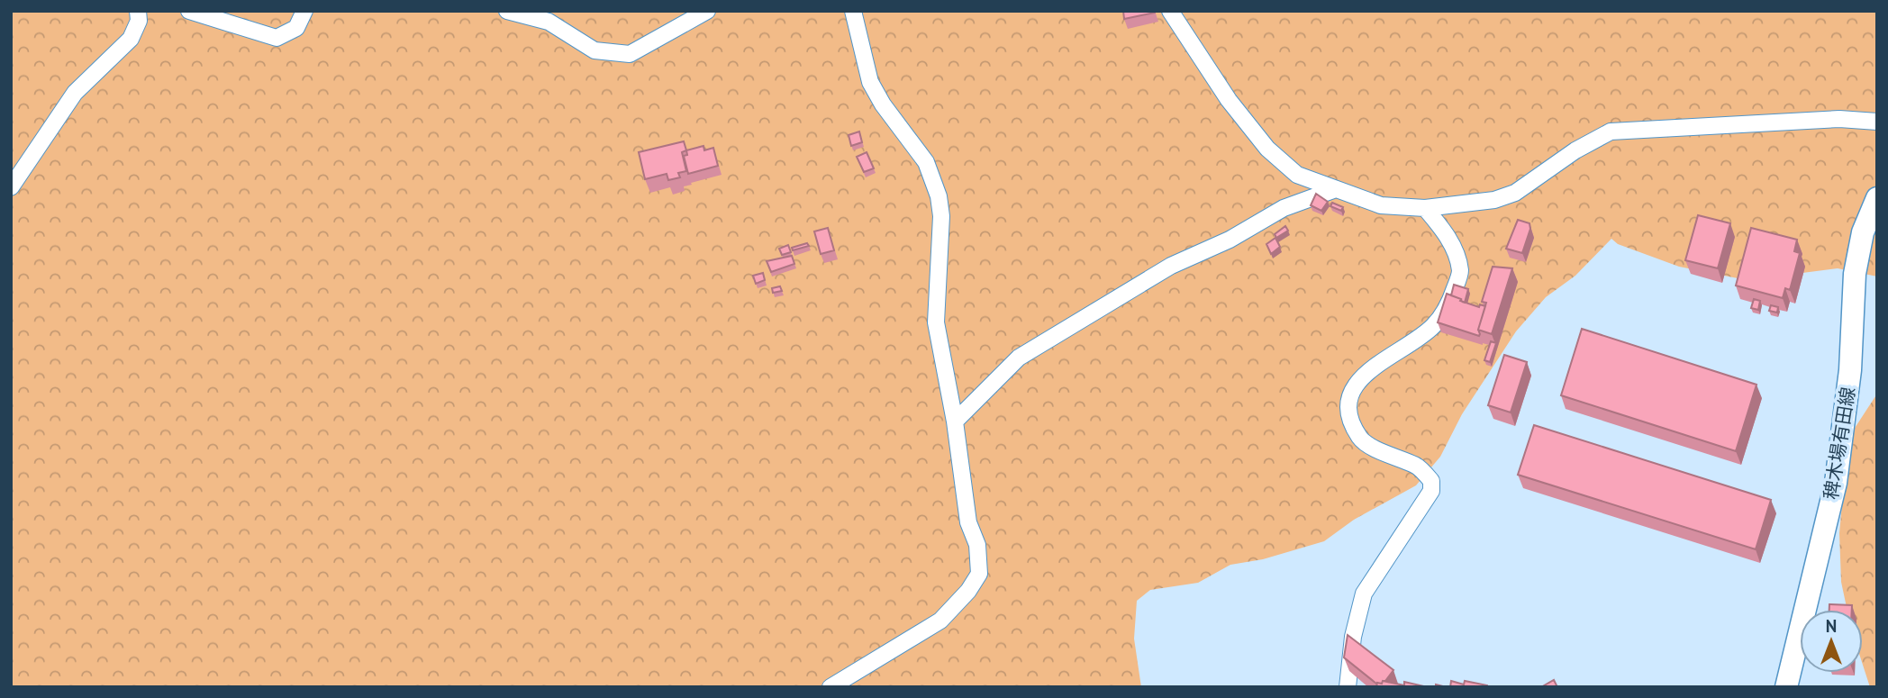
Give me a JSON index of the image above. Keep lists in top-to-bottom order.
{
  "streets": {
    "main road": ["稗木場有田線"]
  },
  "north": "top"
}
